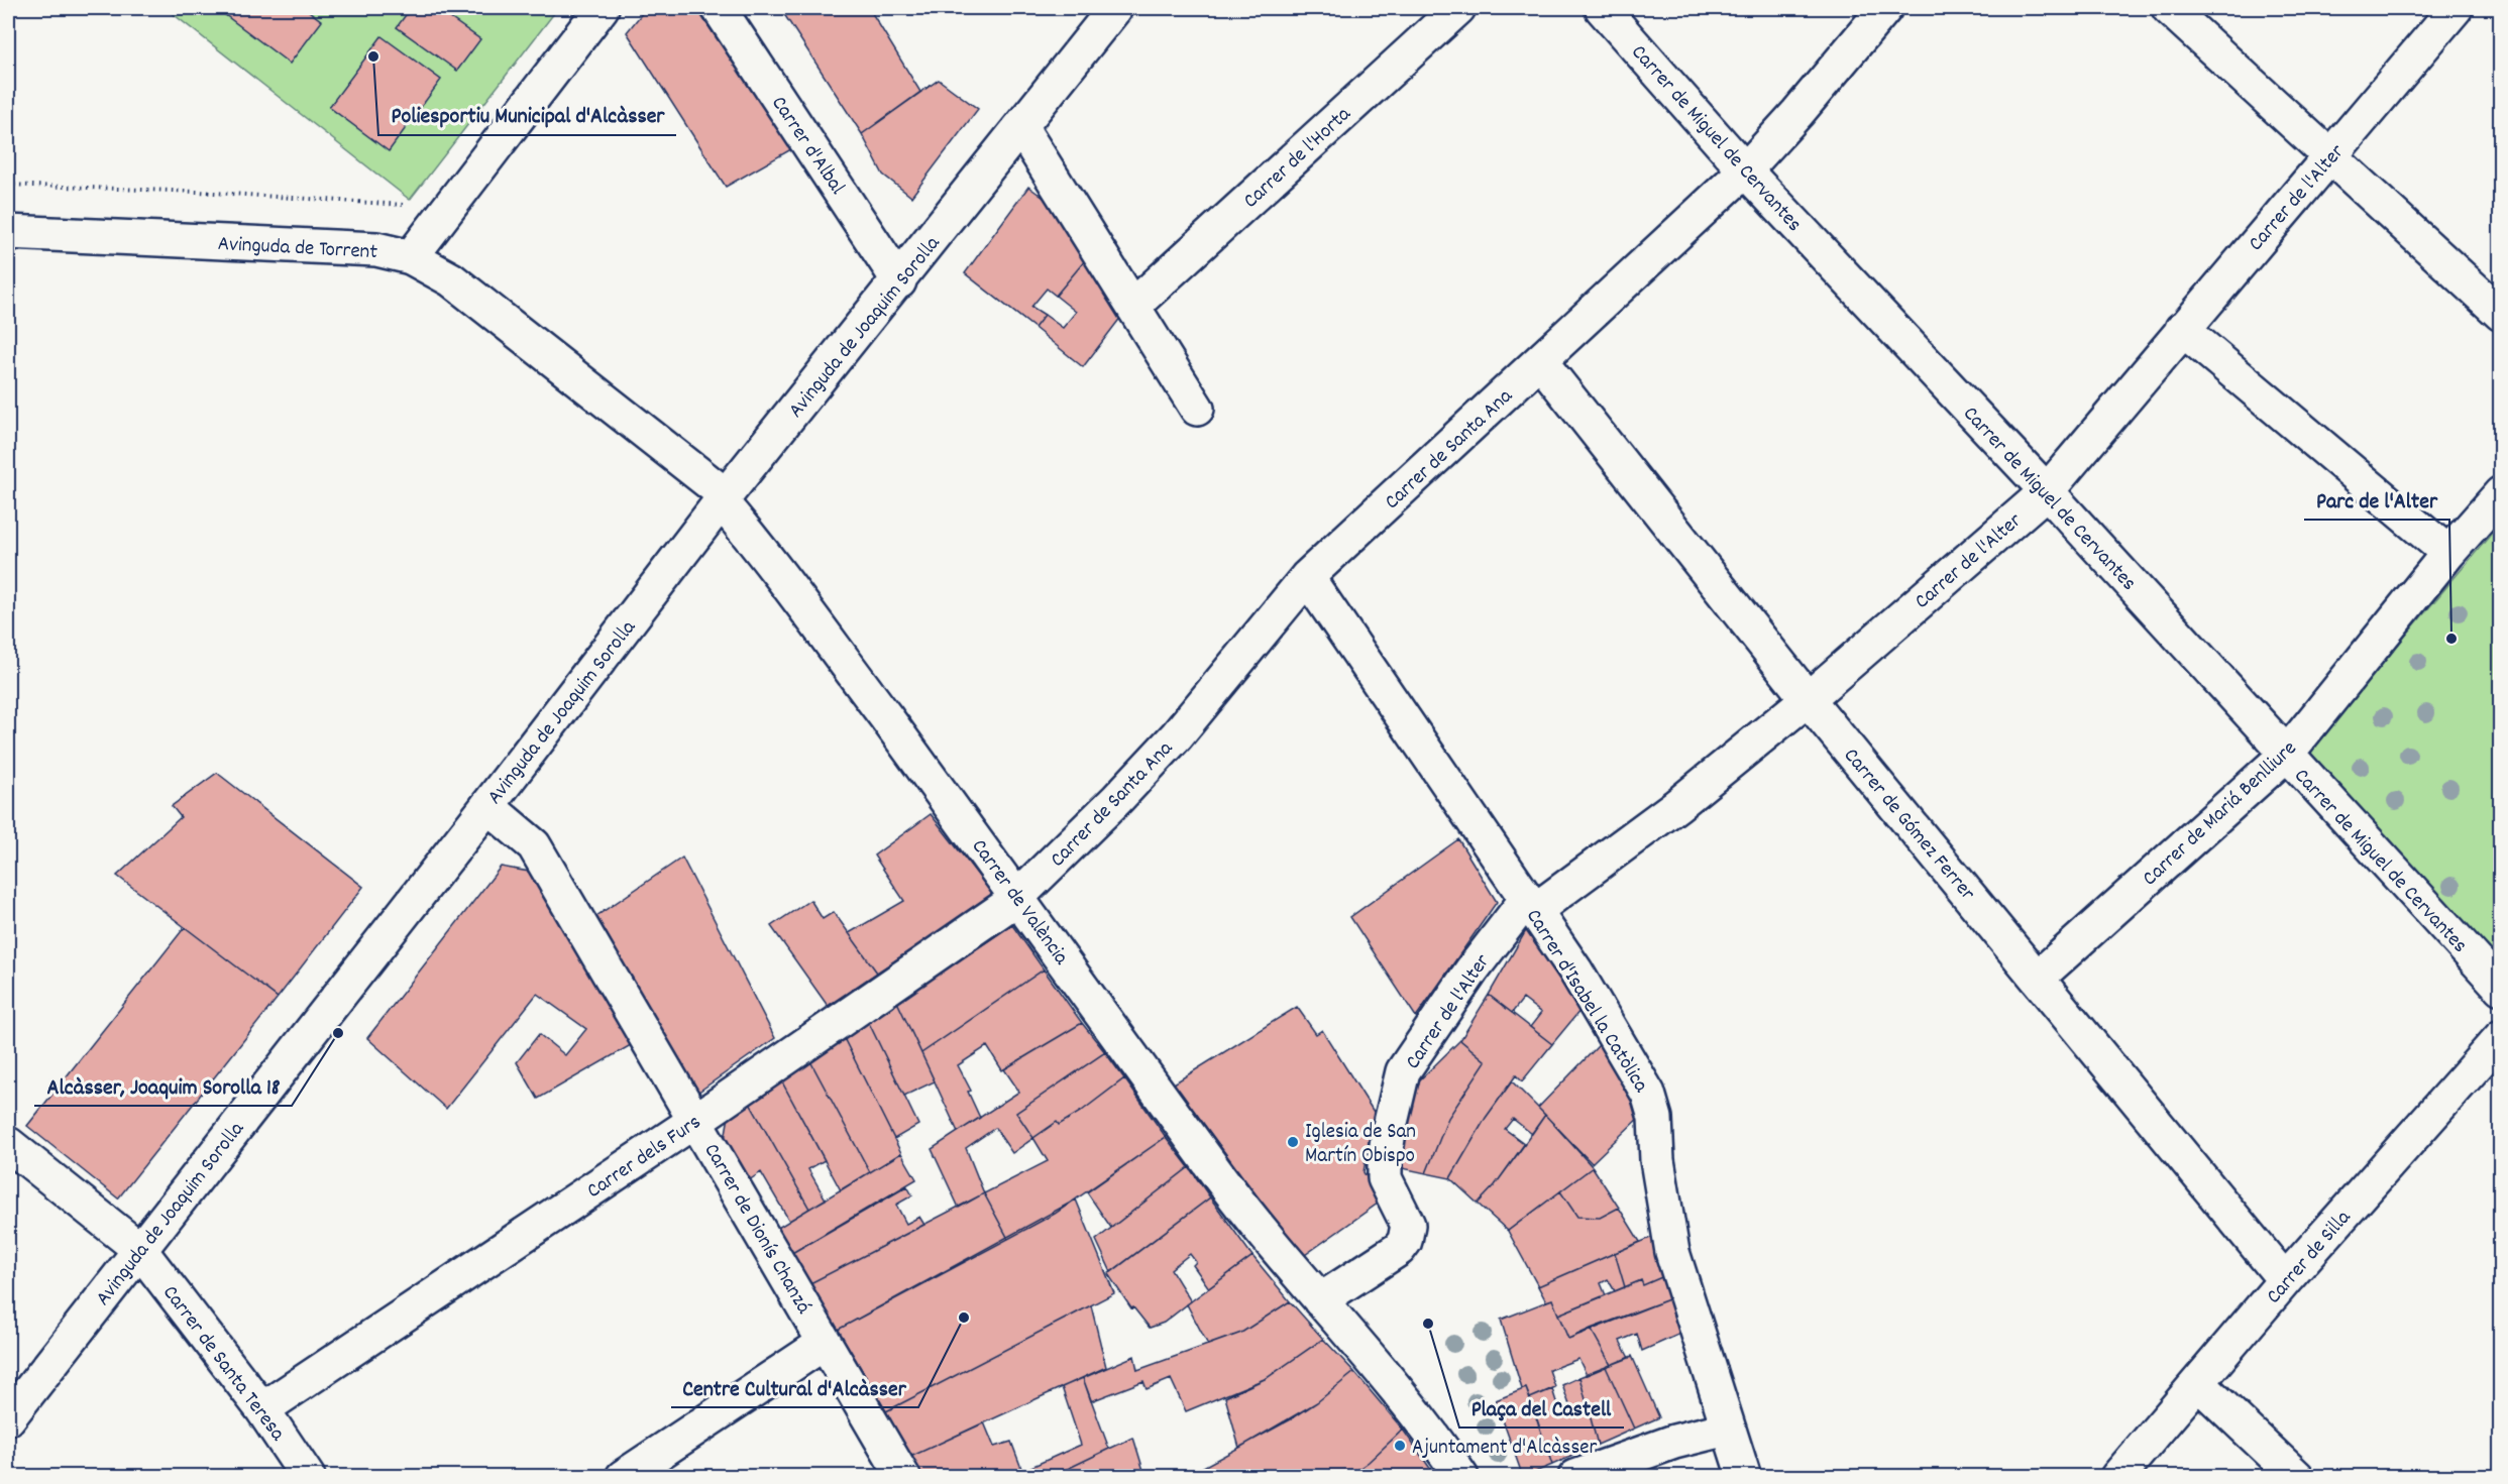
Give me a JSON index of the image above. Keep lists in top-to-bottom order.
{
  "streets": {
    "street": [
      "Carrer de Miguel de Cervantes",
      "Carrer d'Albal",
      "Carrer de l'Horta",
      "Carrer de l'Alter",
      "Avinguda de Torrent",
      "Avinguda de Joaquim Sorolla",
      "Carrer de Santa Ana",
      "Carrer de Mariá Benlliure",
      "Carrer de Gómez Ferrer",
      "Carrer de València",
      "Carrer d'Isabel la Catòlica",
      "Carrer dels Furs",
      "Carrer de Dionís Chanzá",
      "Carrer de Silla",
      "Carrer de Santa Teresa"
    ]
  },
  "crossings": [
    ["Carrer de Miguel de Cervantes", "Carrer de l'Alter"],
    ["Carrer de Miguel de Cervantes", "Carrer de Santa Ana"],
    ["Carrer de Miguel de Cervantes", "Carrer de Mariá Benlliure"],
    ["Carrer d'Albal", "Avinguda de Joaquim Sorolla"],
    ["Carrer de l'Alter", "Carrer de Gómez Ferrer"],
    ["Carrer de l'Alter", "Carrer de València"],
    ["Carrer de l'Alter", "Carrer d'Isabel la Catòlica"],
    ["Avinguda de Torrent", "Avinguda de Joaquim Sorolla"],
    ["Avinguda de Torrent", "Carrer de València"],
    ["Avinguda de Joaquim Sorolla", "Carrer de València"],
    ["Avinguda de Joaquim Sorolla", "Carrer de Dionís Chanzá"],
    ["Avinguda de Joaquim Sorolla", "Carrer de Santa Teresa"],
    ["Carrer de Santa Ana", "Carrer de Gómez Ferrer"],
    ["Carrer de Santa Ana", "Carrer de València"],
    ["Carrer de Santa Ana", "Carrer d'Isabel la Catòlica"],
    ["Carrer de Santa Ana", "Carrer dels Furs"],
    ["Carrer de Mariá Benlliure", "Carrer de Gómez Ferrer"],
    ["Carrer de Gómez Ferrer", "Carrer de Silla"],
    ["Carrer de València", "Carrer dels Furs"],
    ["Carrer dels Furs", "Carrer de Dionís Chanzá"],
    ["Carrer dels Furs", "Carrer de Santa Teresa"]
  ],
  "places": [
    "Poliesportiu Municipal d'Alcàsser",
    "Parc de l'Alter",
    "Alcàsser, Joaquim Sorolla 18",
    "Iglesia de San Martín Obispo",
    "Centre Cultural d'Alcàsser",
    "Plaça del Castell",
    "Ajuntament d'Alcàsser"
  ]
}
